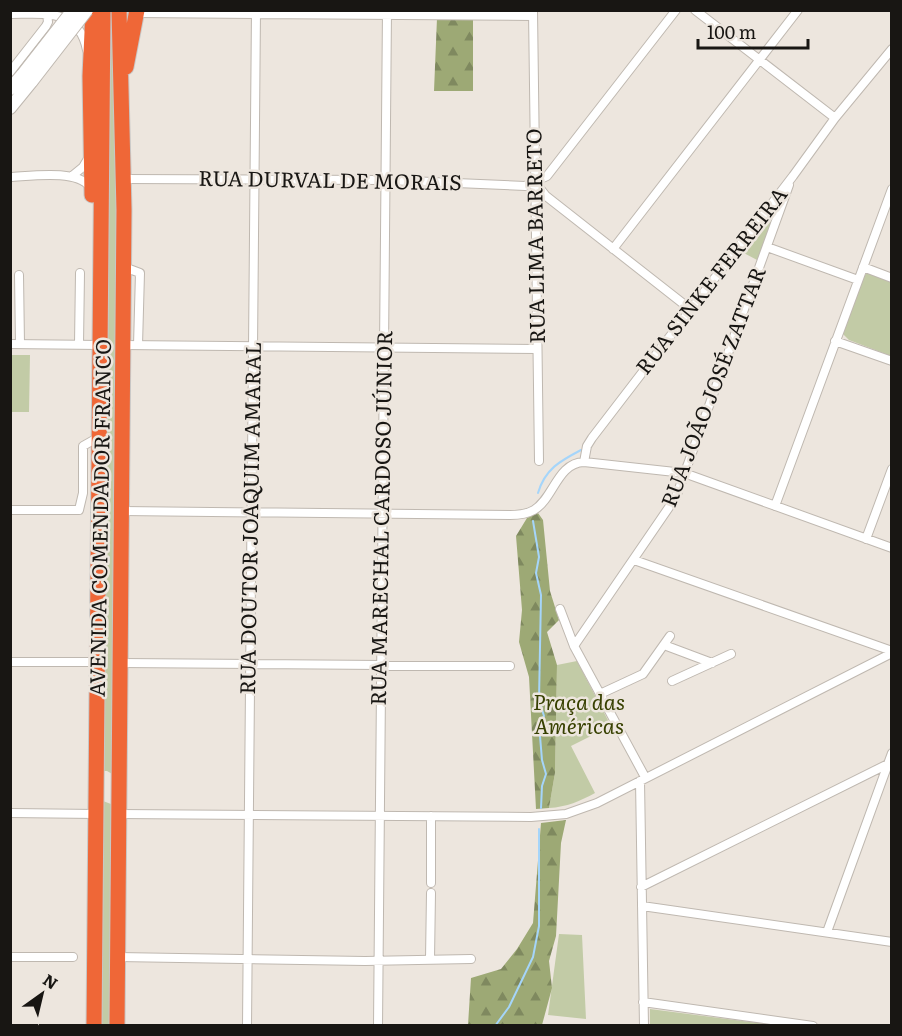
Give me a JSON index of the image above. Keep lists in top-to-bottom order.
{
  "streets": {
    "highway": ["AVENIDA COMENDADOR FRANCO"],
    "street": [
      "RUA DURVAL DE MORAIS",
      "RUA LIMA BARRETO",
      "RUA SINKE FERREIRA",
      "RUA JOÃO JOSÉ ZATTAR",
      "RUA DOUTOR JOAQUIM AMARAL",
      "RUA MARECHAL CARDOSO JÚNIOR"
    ]
  },
  "crossings": [
    ["RUA DURVAL DE MORAIS", "RUA LIMA BARRETO"],
    ["RUA DURVAL DE MORAIS", "AVENIDA COMENDADOR FRANCO"],
    ["RUA DURVAL DE MORAIS", "RUA DOUTOR JOAQUIM AMARAL"],
    ["RUA DURVAL DE MORAIS", "RUA MARECHAL CARDOSO JÚNIOR"],
    ["RUA SINKE FERREIRA", "RUA JOÃO JOSÉ ZATTAR"]
  ],
  "parks": ["Praça das Américas"],
  "scale_bar": "100 m",
  "north": "top right"
}
